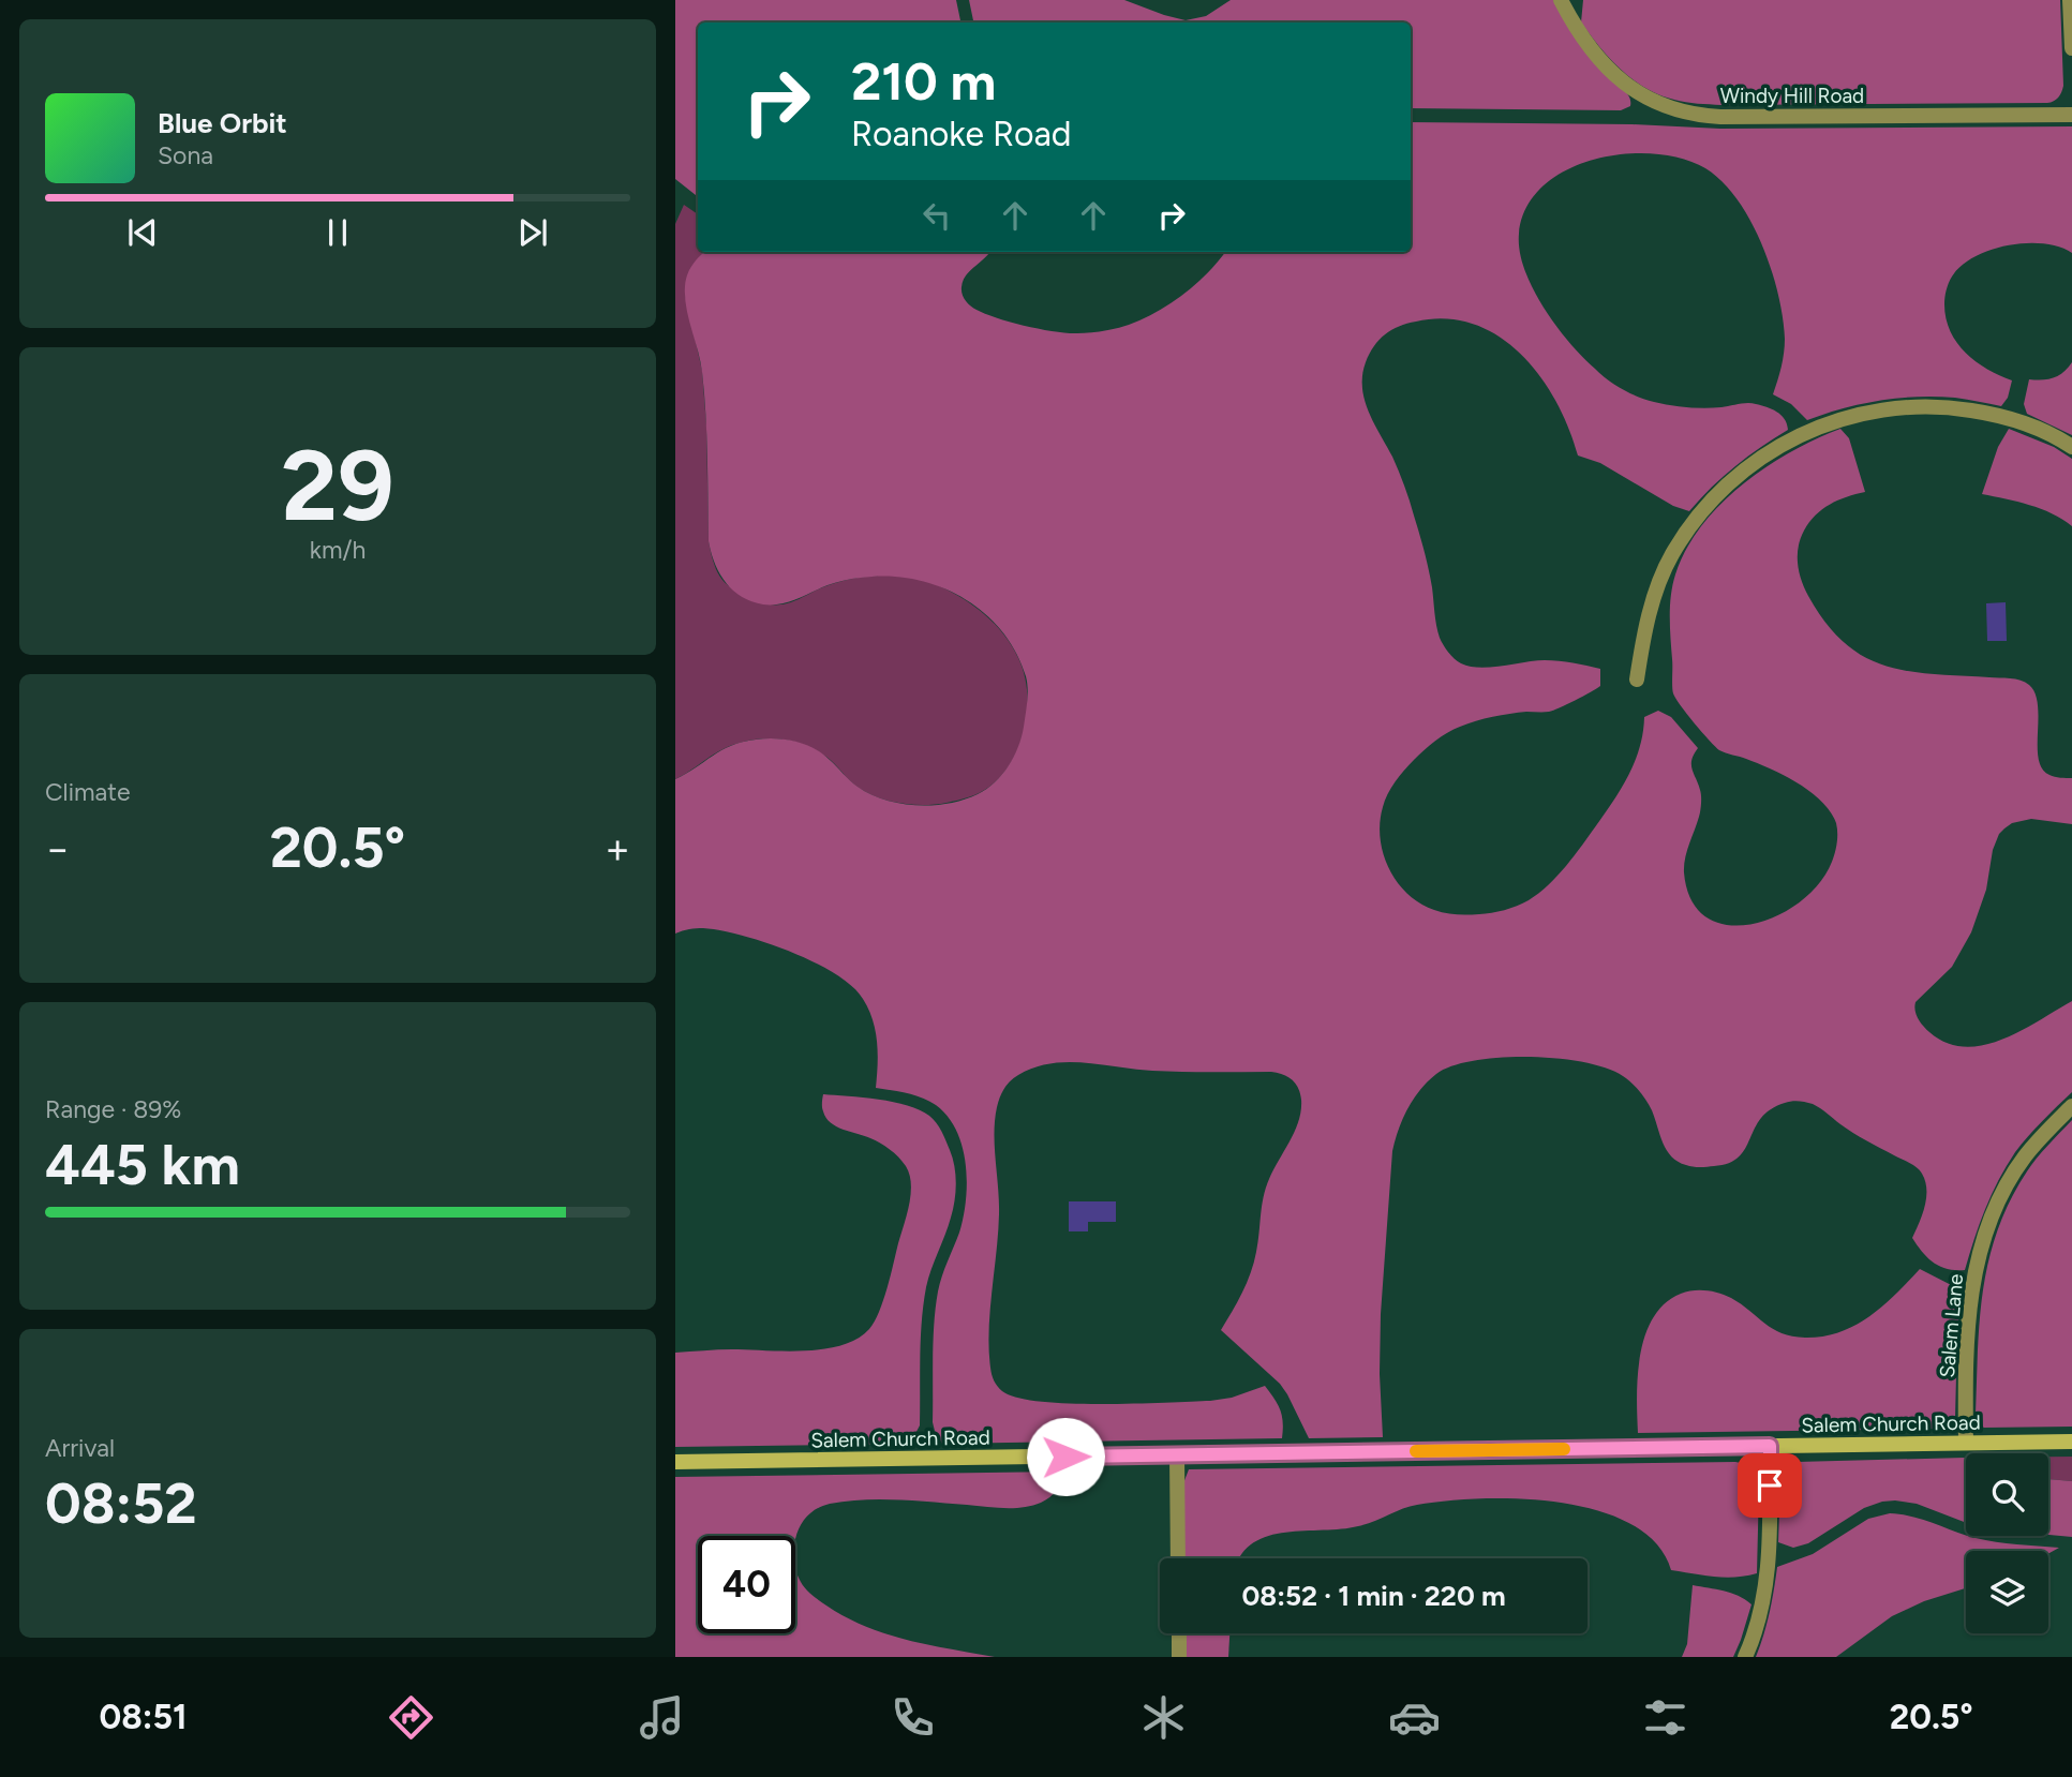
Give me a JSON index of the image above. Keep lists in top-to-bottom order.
{
  "streets": {
    "street": ["Windy Hill Road", "Salem Lane", "Salem Church Road"]
  },
  "crossings": [
    ["Salem Lane", "Salem Church Road"]
  ],
  "page": {
    "turn": ["210 m", "Roanoke Road"],
    "song": ["Blue Orbit", "Sona"],
    "tile": [
      ["29", "km/h"],
      "Climate",
      ["Range · 89%", "445 km"],
      ["Arrival", "08:52"]
    ],
    "heat": ["−", "20.5°", "+"],
    "limit": "40",
    "trip": "08:52 · 1 min · 220 m",
    "tabs": ["08:51", "20.5°"]
  }
}
